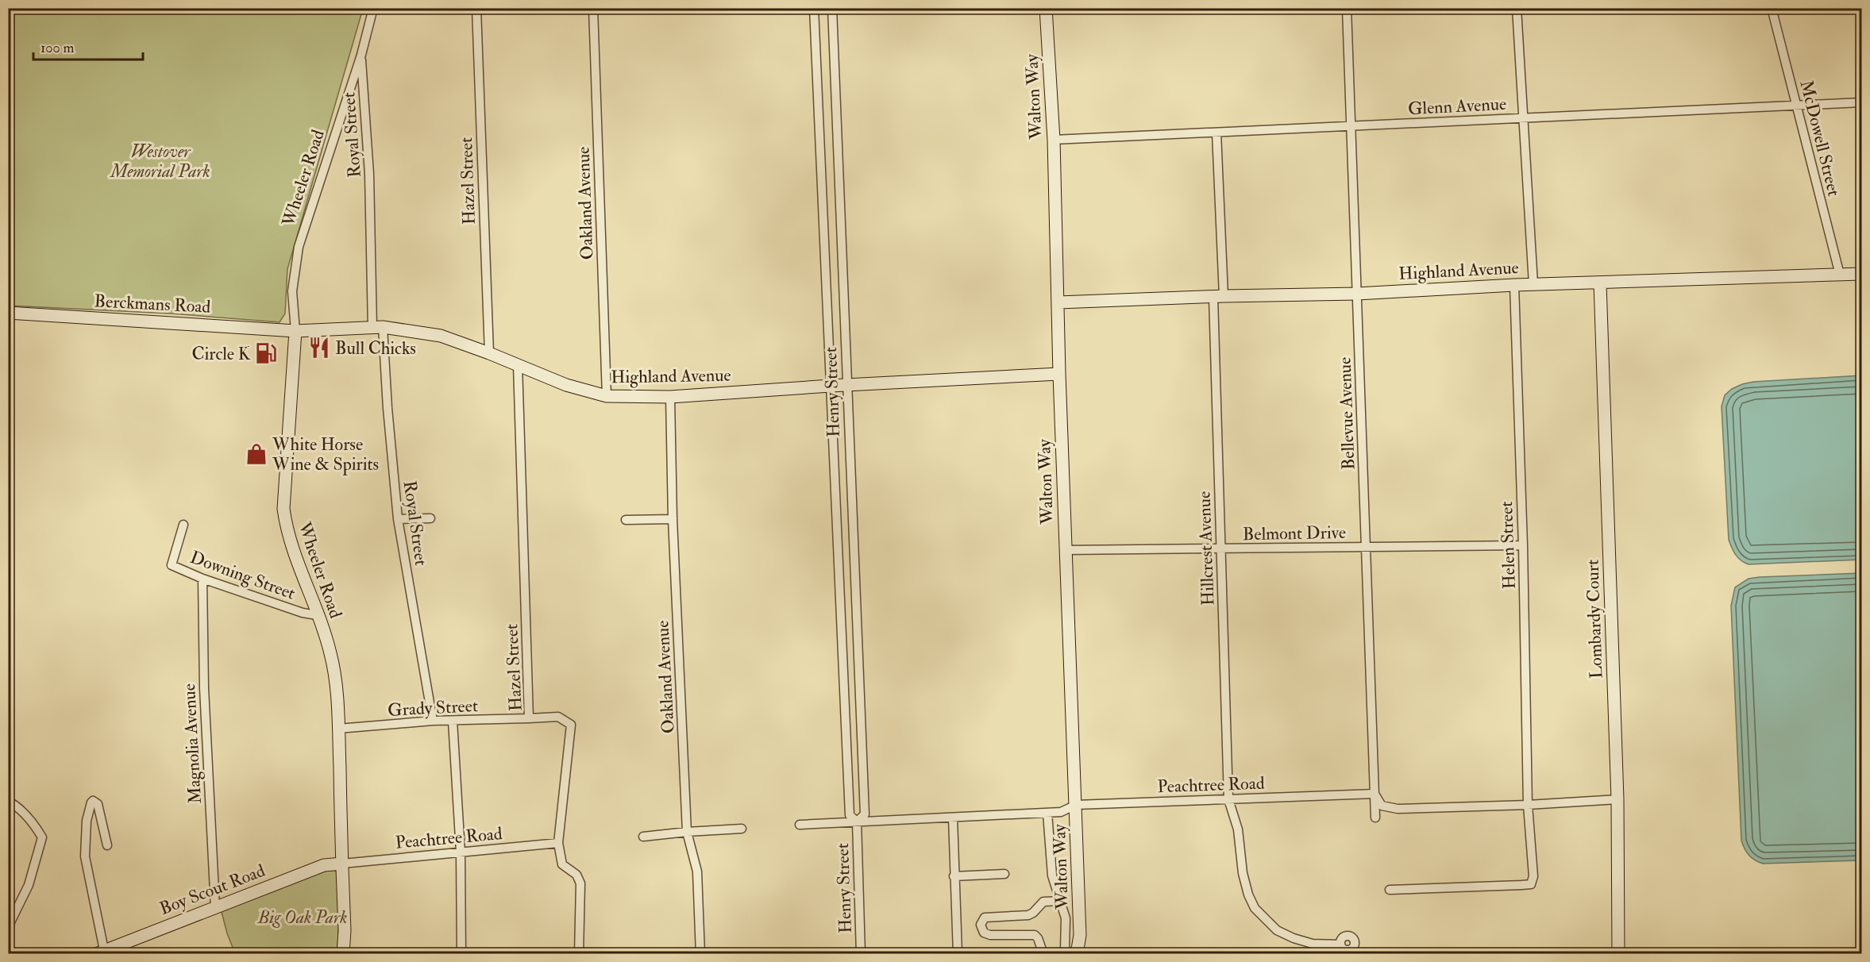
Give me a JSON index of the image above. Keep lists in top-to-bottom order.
{
  "streets": {
    "main road": [
      "Walton Way",
      "Wheeler Road",
      "Highland Avenue",
      "Berckmans Road",
      "Lombardy Court",
      "Boy Scout Road"
    ],
    "street": [
      "Glenn Avenue",
      "Royal Street",
      "McDowell Street",
      "Hazel Street",
      "Oakland Avenue",
      "Henry Street",
      "Bellevue Avenue",
      "Belmont Drive",
      "Helen Street",
      "Hillcrest Avenue",
      "Downing Street",
      "Grady Street",
      "Magnolia Avenue",
      "Peachtree Road"
    ]
  },
  "crossings": [
    ["Walton Way", "Glenn Avenue"],
    ["Walton Way", "Highland Avenue"],
    ["Walton Way", "Belmont Drive"],
    ["Walton Way", "Peachtree Road"],
    ["Glenn Avenue", "McDowell Street"],
    ["Glenn Avenue", "Bellevue Avenue"],
    ["Glenn Avenue", "Hillcrest Avenue"],
    ["Royal Street", "Wheeler Road"],
    ["Royal Street", "Highland Avenue"],
    ["Royal Street", "Grady Street"],
    ["McDowell Street", "Highland Avenue"],
    ["Wheeler Road", "Highland Avenue"],
    ["Wheeler Road", "Berckmans Road"],
    ["Wheeler Road", "Downing Street"],
    ["Wheeler Road", "Grady Street"],
    ["Wheeler Road", "Peachtree Road"],
    ["Wheeler Road", "Boy Scout Road"],
    ["Hazel Street", "Highland Avenue"],
    ["Hazel Street", "Grady Street"],
    ["Hazel Street", "Peachtree Road"],
    ["Oakland Avenue", "Highland Avenue"],
    ["Highland Avenue", "Berckmans Road"],
    ["Highland Avenue", "Henry Street"],
    ["Highland Avenue", "Bellevue Avenue"],
    ["Highland Avenue", "Helen Street"],
    ["Highland Avenue", "Hillcrest Avenue"],
    ["Highland Avenue", "Lombardy Court"],
    ["Henry Street", "Peachtree Road"],
    ["Bellevue Avenue", "Belmont Drive"],
    ["Bellevue Avenue", "Peachtree Road"],
    ["Belmont Drive", "Helen Street"],
    ["Belmont Drive", "Hillcrest Avenue"],
    ["Hillcrest Avenue", "Peachtree Road"],
    ["Downing Street", "Magnolia Avenue"],
    ["Magnolia Avenue", "Boy Scout Road"],
    ["Peachtree Road", "Boy Scout Road"]
  ],
  "parks": ["Westover Memorial Park", "Big Oak Park"],
  "places": {
    "restaurant": ["Bull Chicks"],
    "fuel station": ["Circle K"],
    "shop": ["White Horse Wine & Spirits"]
  },
  "scale_bar": "100 m"
}
